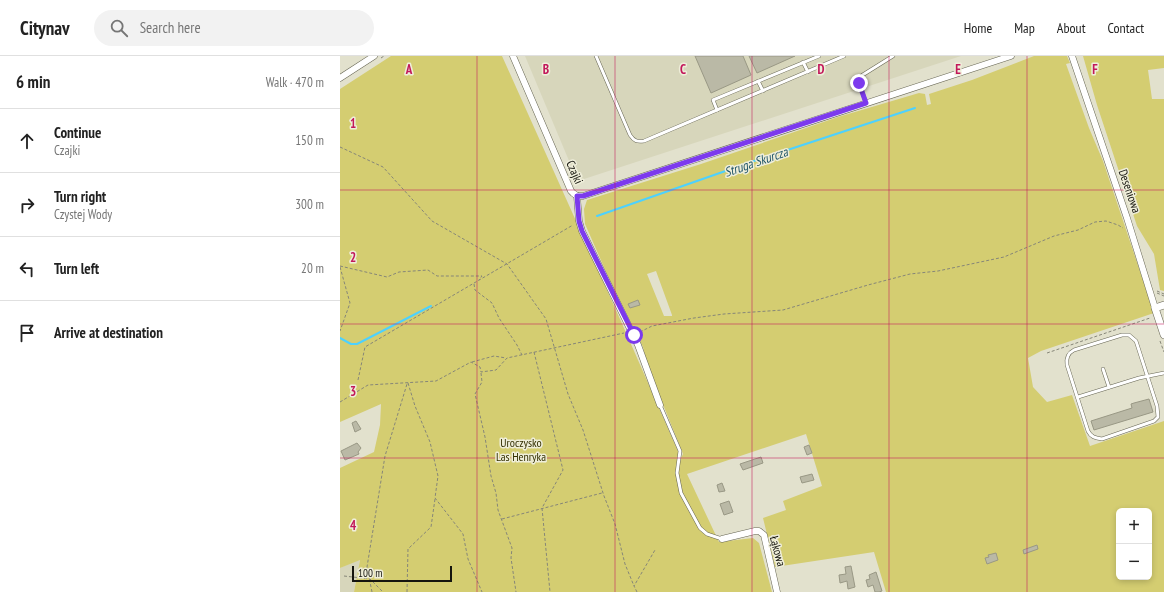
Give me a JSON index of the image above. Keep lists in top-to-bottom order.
{
  "streets": {
    "street": ["Czajki", "Deseniowa", "Łąkowa"]
  },
  "water": ["Struga Skurcza"],
  "parks": ["Uroczysko Las Henryka"],
  "scale_bar": "100 m",
  "page": {
    "header": "Citynav",
    "search": "Search here",
    "nav": [
      "Home",
      "Map",
      "About",
      "Contact"
    ],
    "heading": ["6 min", "Walk · 470 m"],
    "list": [
      ["Continue", "Czajki", "150 m"],
      ["Turn right", "Czystej Wody", "300 m"],
      ["Turn left", "20 m"],
      "Arrive at destination"
    ],
    "map_buttons": ["+", "−"],
    "scale": "100 m"
  },
  "grid": {
    "columns": [
      "A",
      "B",
      "C",
      "D",
      "E",
      "F"
    ],
    "rows": [
      "1",
      "2",
      "3",
      "4"
    ]
  }
}
